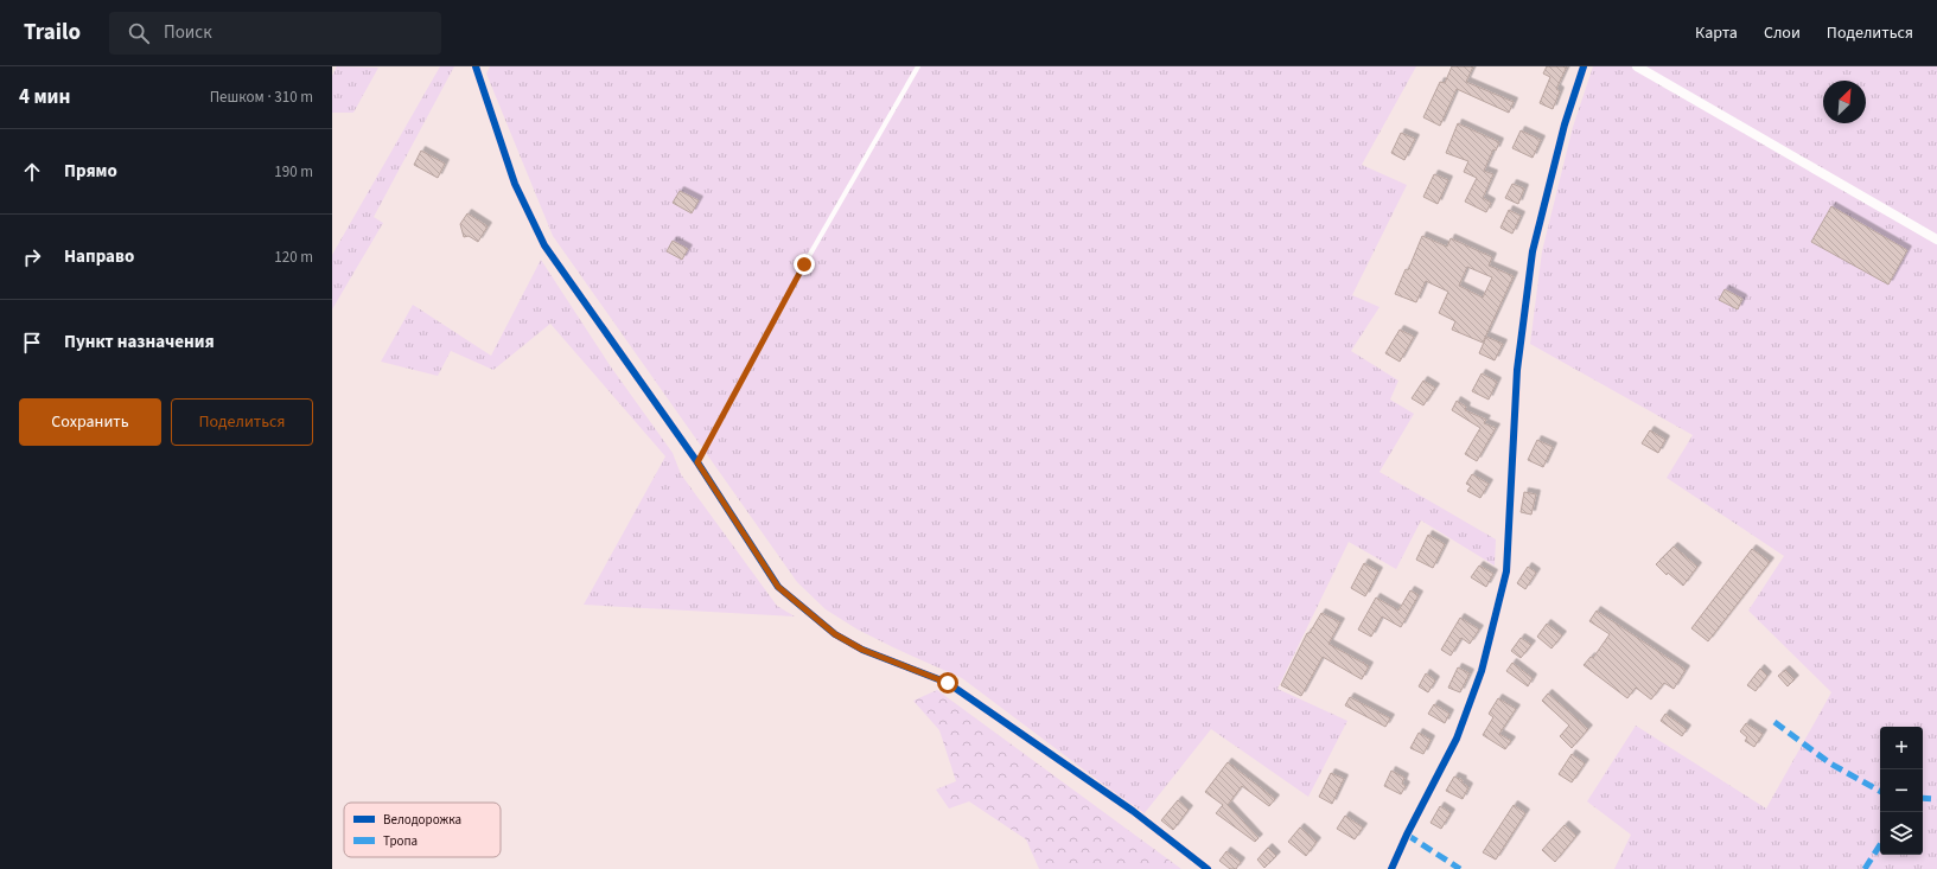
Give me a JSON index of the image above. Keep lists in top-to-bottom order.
{
  "legend": ["Велодорожка", "Тропа"],
  "north": "top right",
  "page": {
    "header": "Trailo",
    "search": "Поиск",
    "nav": ["Карта", "Слои", "Поделиться"],
    "heading": ["4 мин", "Пешком · 310 m"],
    "list": [
      ["Прямо", "190 m"],
      ["Направо", "120 m"],
      "Пункт назначения"
    ],
    "buttons": ["Сохранить", "Поделиться"],
    "map_buttons": ["+", "−"]
  }
}
